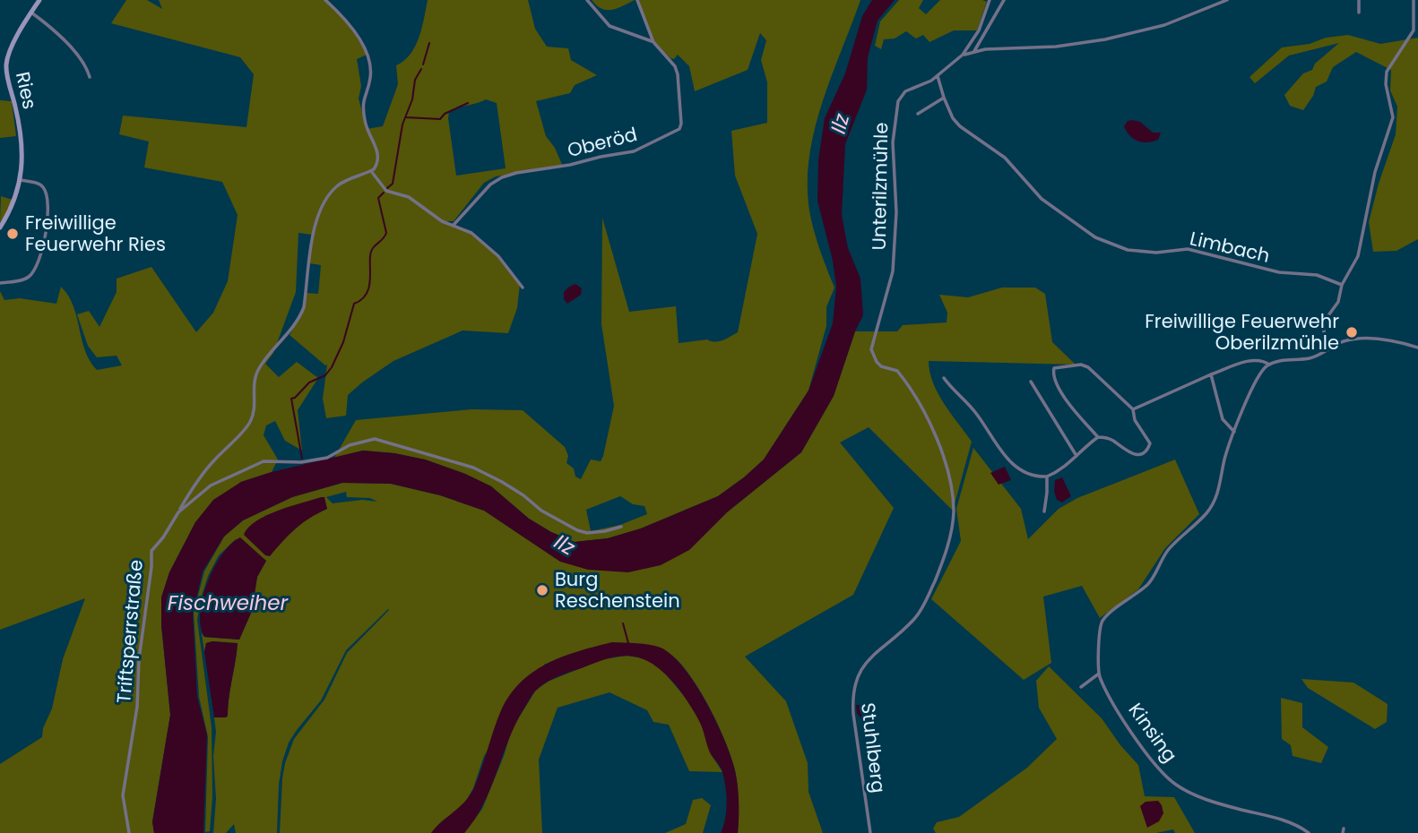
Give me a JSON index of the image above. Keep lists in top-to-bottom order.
{
  "streets": {
    "street": [
      "Ries",
      "Oberöd",
      "Unterilzmühle",
      "Limbach",
      "Triftsperrstraße",
      "Kinsing",
      "Stuhlberg"
    ]
  },
  "crossings": [
    ["Unterilzmühle", "Limbach"],
    ["Unterilzmühle", "Stuhlberg"]
  ],
  "water": ["Ilz", "Fischweiher"],
  "places": ["Freiwillige Feuerwehr Ries", "Freiwillige Feuerwehr Oberilzmühle", "Burg Reschenstein"]
}
